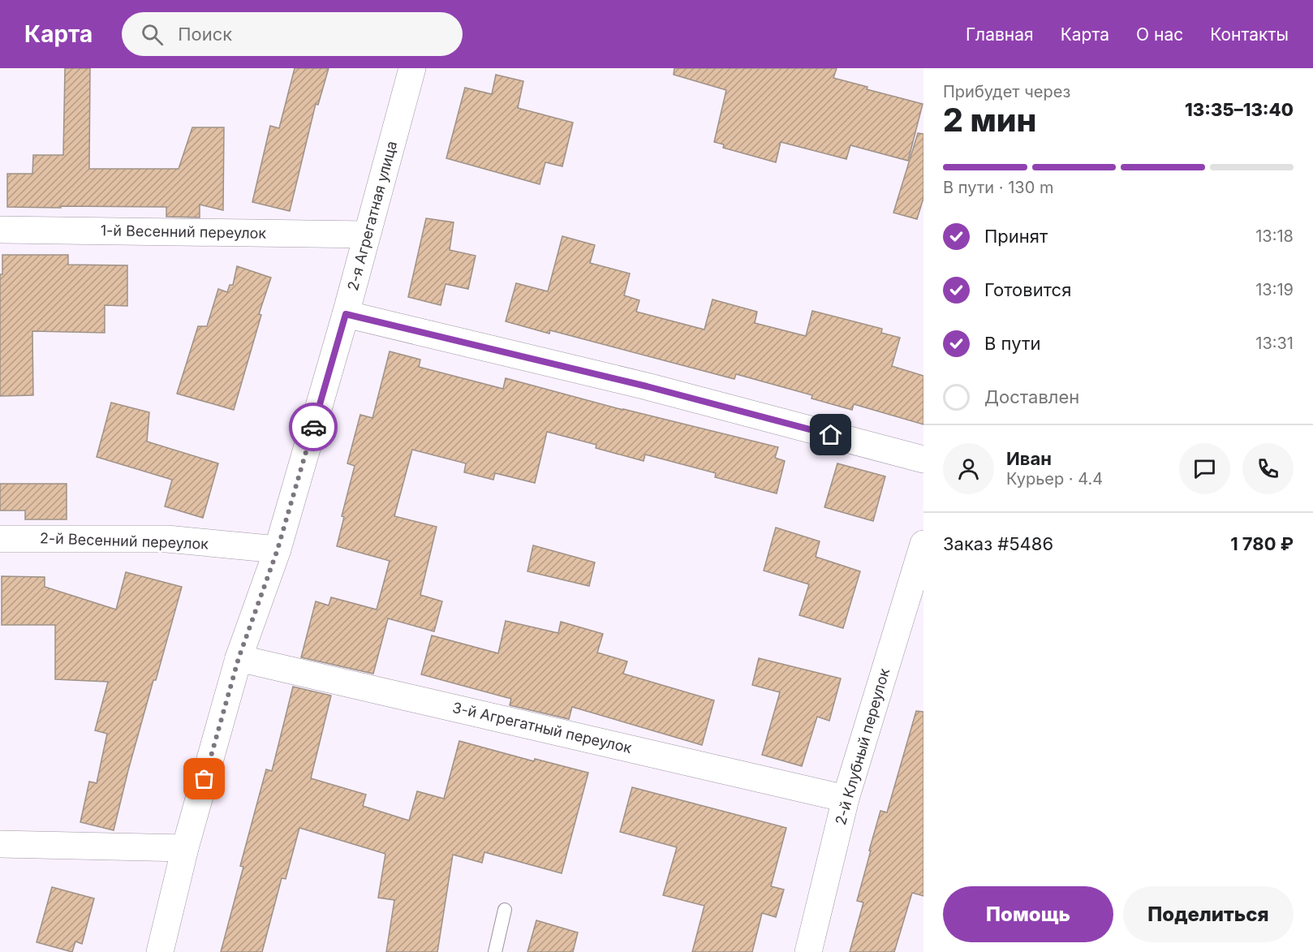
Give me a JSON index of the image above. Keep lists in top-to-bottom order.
{
  "streets": {
    "street": [
      "2-я Агрегатная улица",
      "1-й Весенний переулок",
      "2-й Весенний переулок",
      "3-й Агрегатный переулок",
      "2-й Клубный переулок"
    ]
  },
  "crossings": [
    ["2-я Агрегатная улица", "1-й Весенний переулок"],
    ["2-я Агрегатная улица", "2-й Весенний переулок"],
    ["2-я Агрегатная улица", "3-й Агрегатный переулок"],
    ["3-й Агрегатный переулок", "2-й Клубный переулок"]
  ],
  "page": {
    "header": "Карта",
    "search": "Поиск",
    "nav": [
      "Главная",
      "Карта",
      "О нас",
      "Контакты"
    ],
    "heading": ["2 мин", "Прибудет через", "13:35–13:40"],
    "panel": [
      "Иван",
      "Курьер · 4.4",
      "Заказ #5486",
      "1 780 ₽"
    ],
    "bar": "В пути · 130 m",
    "list": [
      ["Принят", "13:18"],
      ["Готовится", "13:19"],
      ["В пути", "13:31"],
      "Доставлен"
    ],
    "buttons": ["Помощь", "Поделиться"]
  }
}
